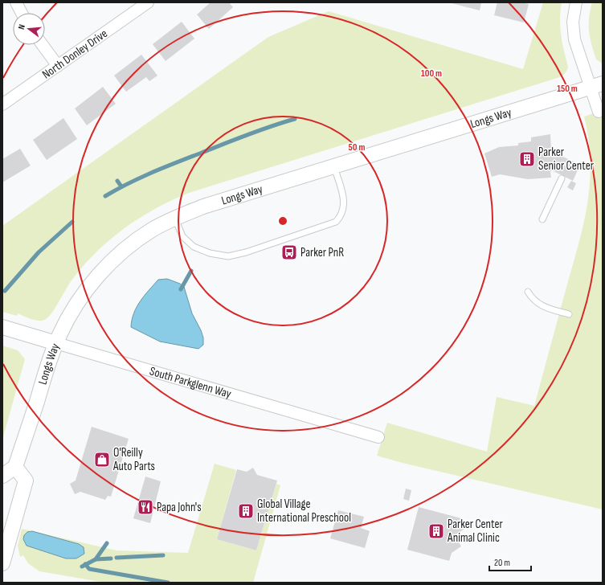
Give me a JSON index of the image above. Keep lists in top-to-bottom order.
{
  "streets": {
    "street": ["North Donley Drive", "Longs Way", "South Parkglenn Way"]
  },
  "crossings": [
    ["Longs Way", "South Parkglenn Way"]
  ],
  "places": {
    "building": ["Parker Senior Center", "Global Village International Preschool", "Parker Center Animal Clinic"],
    "bus stop": ["Parker PnR"],
    "shop": ["O'Reilly Auto Parts"],
    "restaurant": ["Papa John's"]
  },
  "scale_bar": "20 m",
  "north": "left",
  "rings": ["100 m", "150 m", "50 m"]
}
